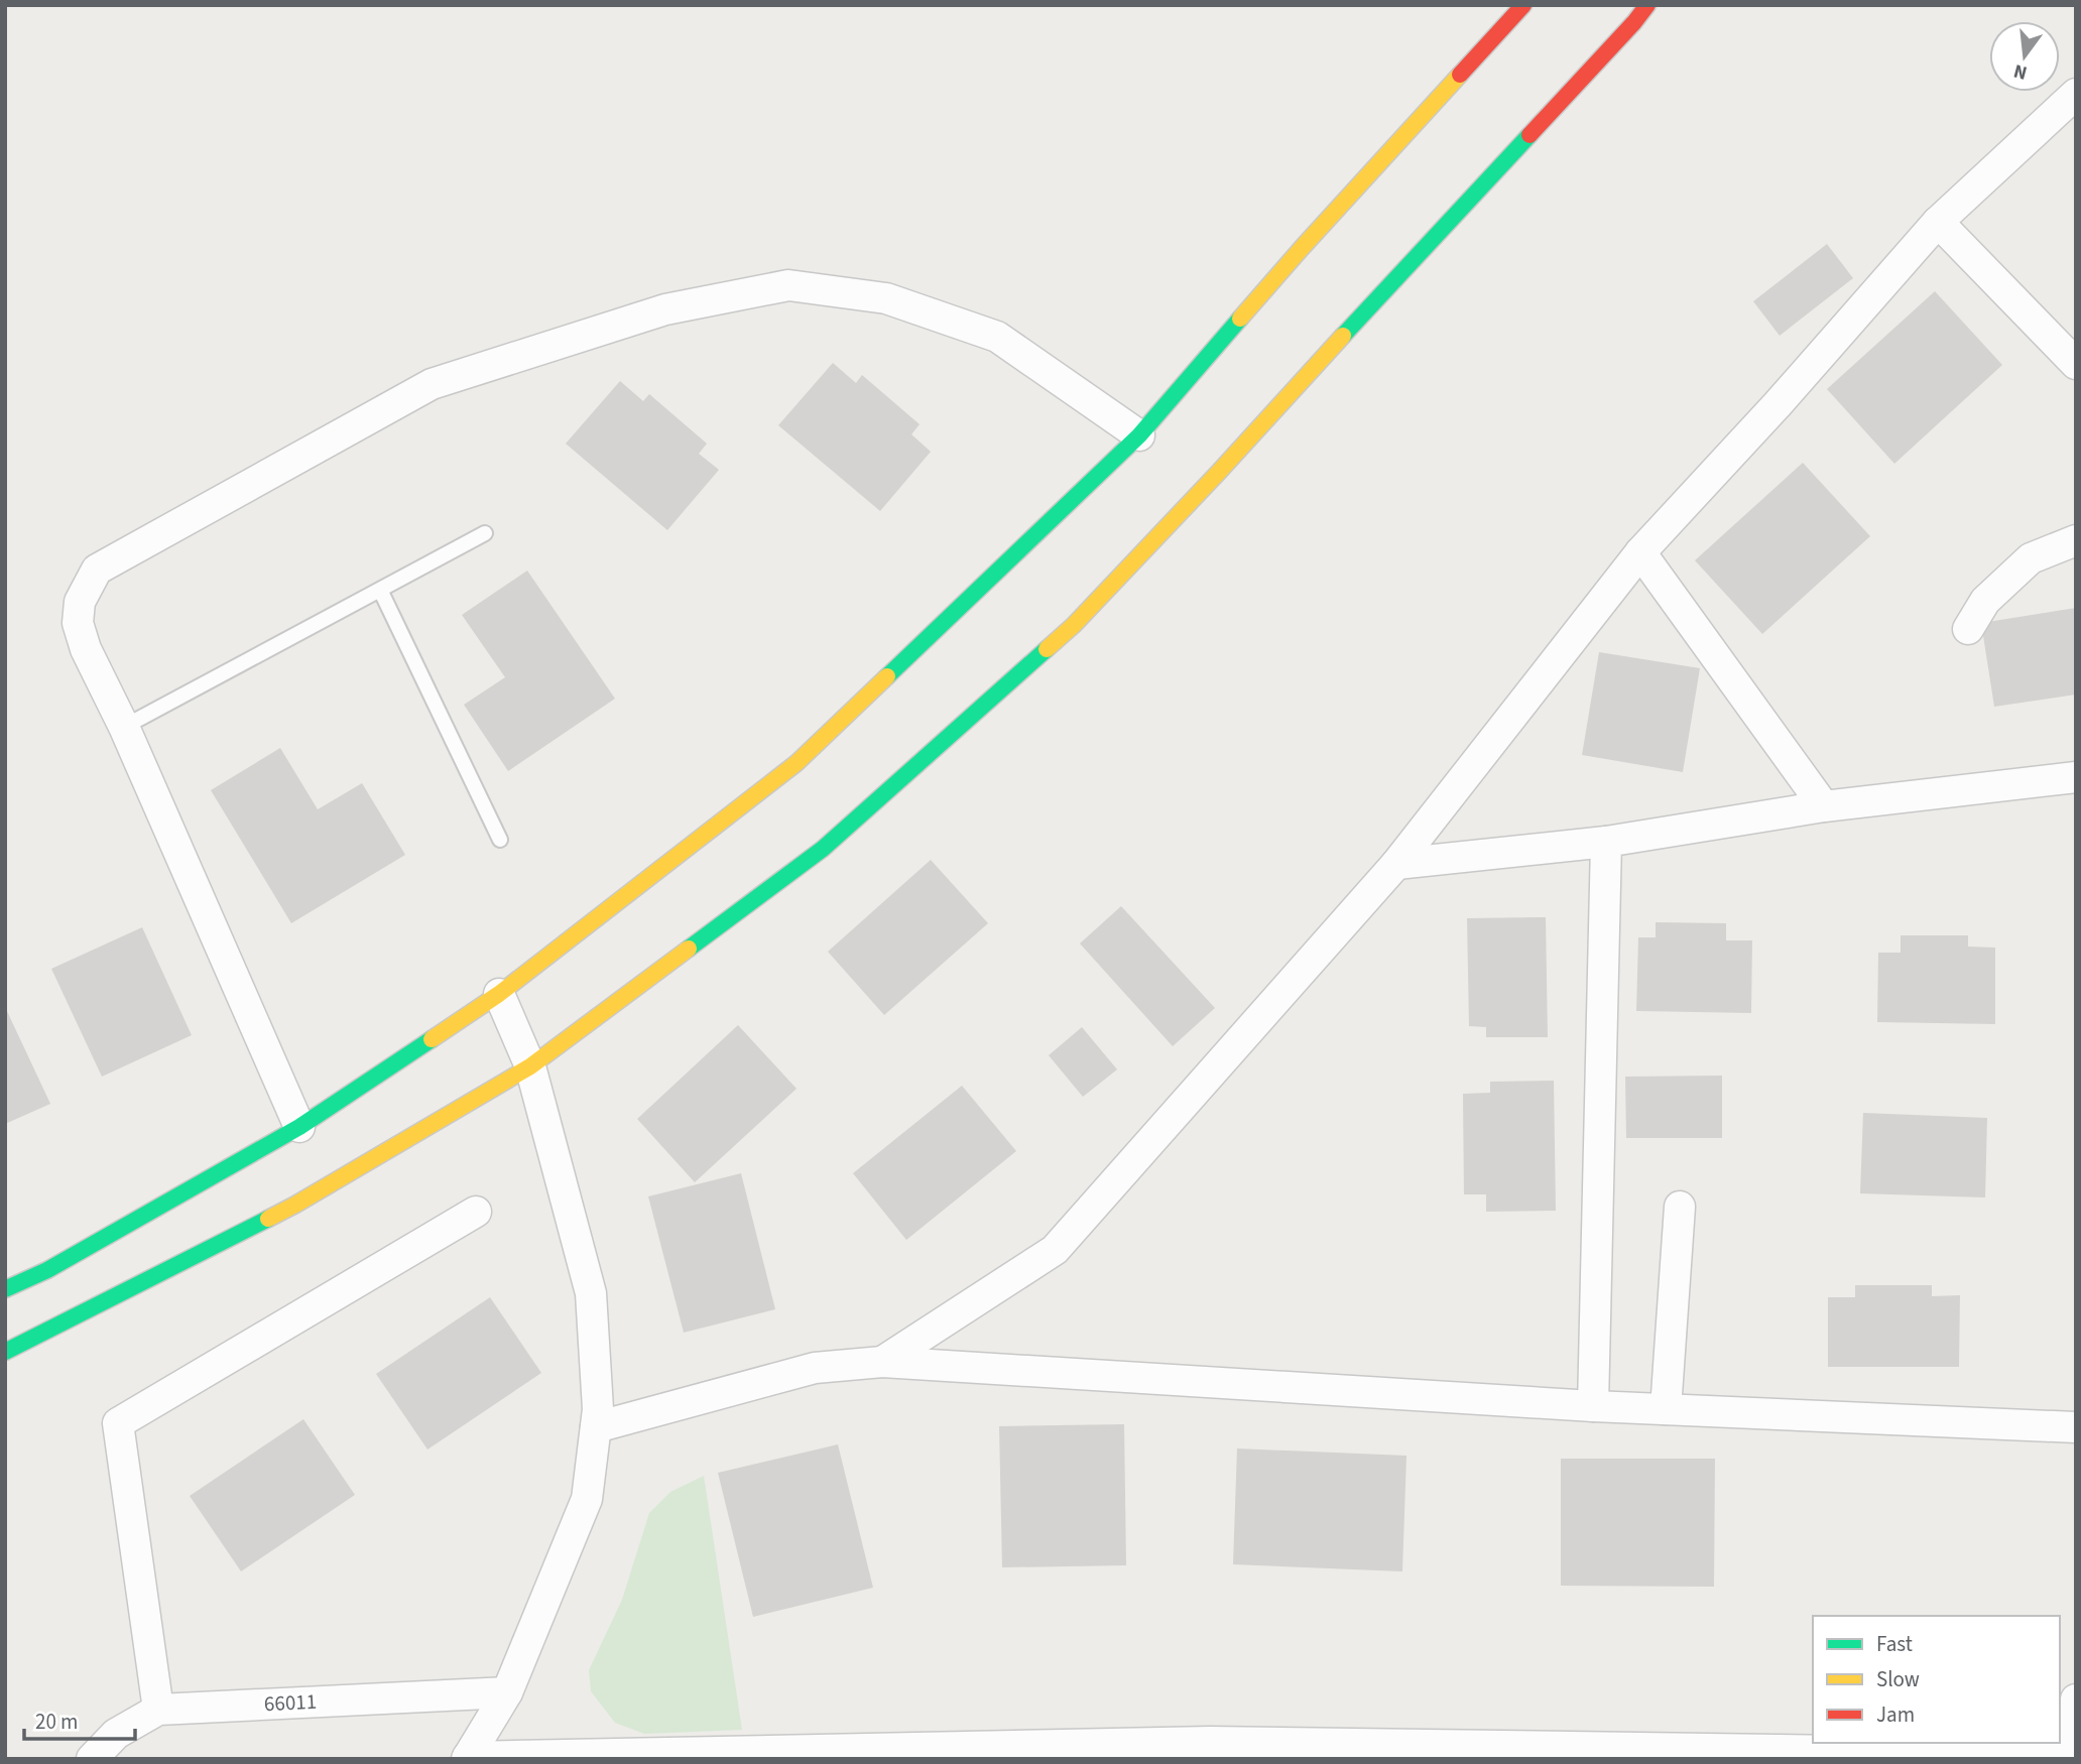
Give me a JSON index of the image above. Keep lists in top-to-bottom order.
{
  "streets": {
    "street": ["66011"]
  },
  "legend": ["Fast", "Slow", "Jam"],
  "scale_bar": "20 m",
  "north": "bottom"
}
